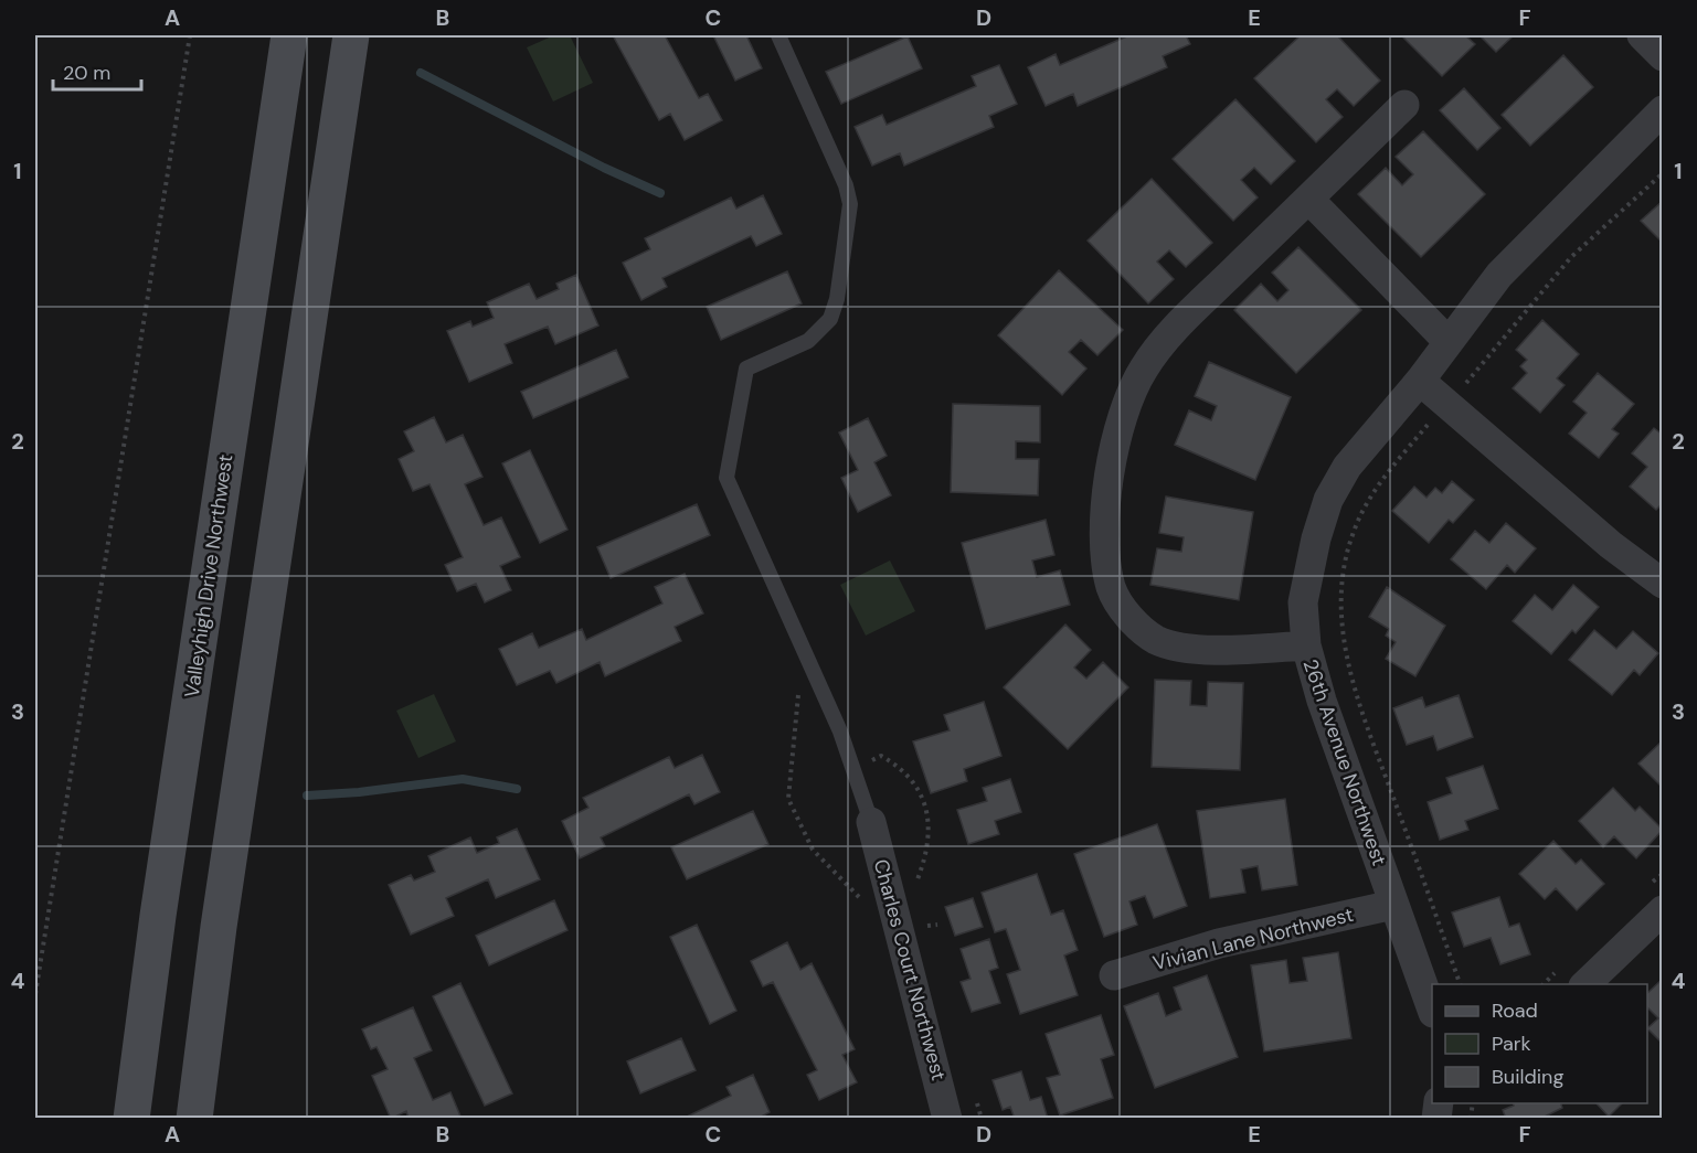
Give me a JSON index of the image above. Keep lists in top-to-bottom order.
{
  "streets": {
    "main road": ["Valleyhigh Drive Northwest"],
    "street": ["26th Avenue Northwest", "Vivian Lane Northwest", "Charles Court Northwest"]
  },
  "crossings": [
    ["26th Avenue Northwest", "Vivian Lane Northwest"]
  ],
  "legend": ["Road", "Park", "Building"],
  "scale_bar": "20 m",
  "grid": {
    "columns": [
      "A",
      "B",
      "C",
      "D",
      "E",
      "F"
    ],
    "rows": [
      "1",
      "2",
      "3",
      "4"
    ]
  }
}
